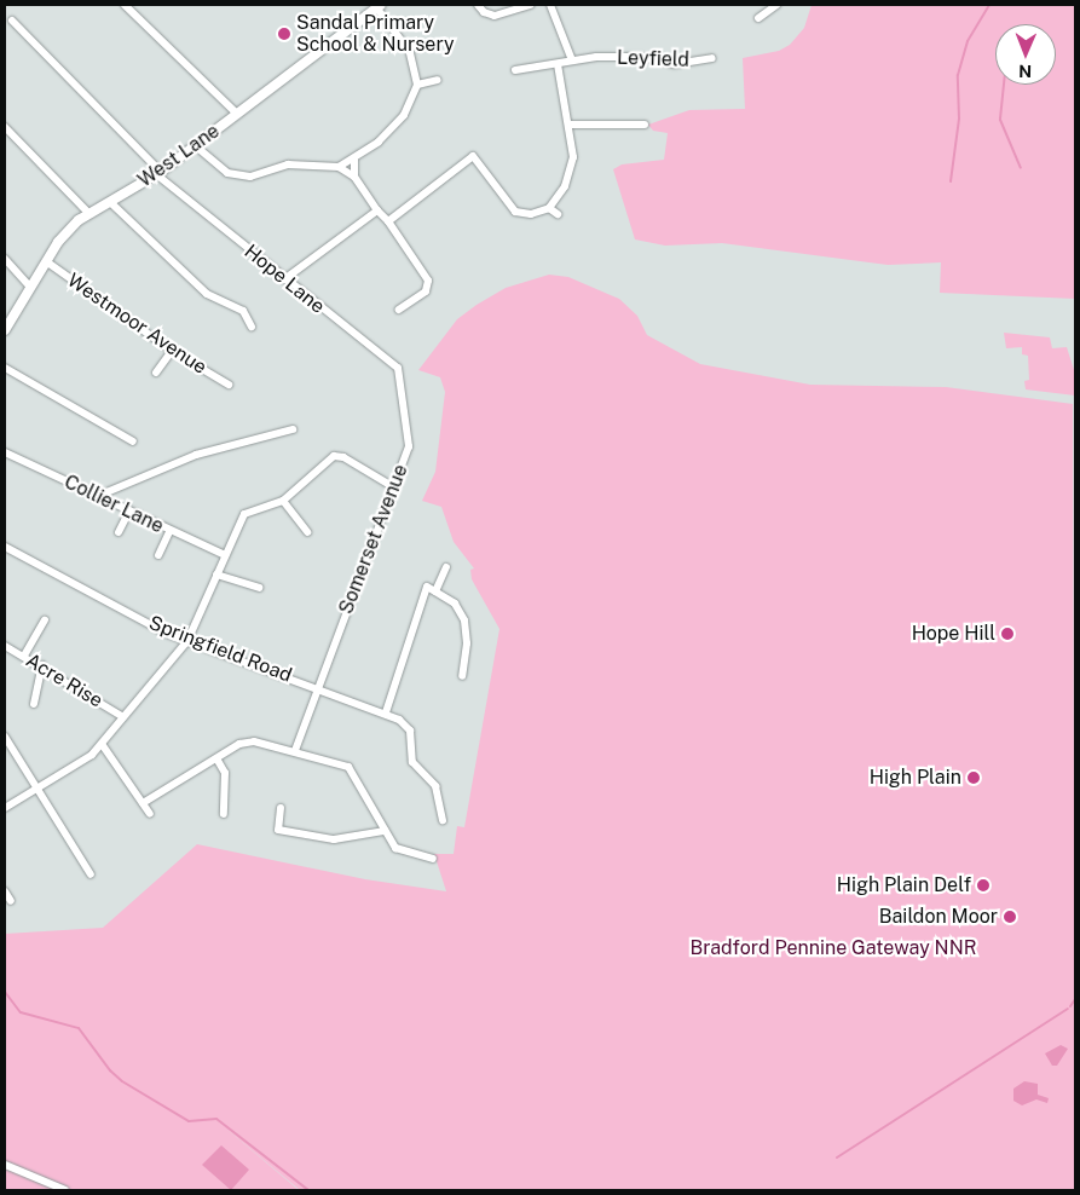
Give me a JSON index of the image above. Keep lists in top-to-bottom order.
{
  "streets": {
    "street": [
      "Leyfield",
      "West Lane",
      "Hope Lane",
      "Westmoor Avenue",
      "Collier Lane",
      "Somerset Avenue",
      "Springfield Road",
      "Acre Rise"
    ]
  },
  "crossings": [
    ["West Lane", "Hope Lane"],
    ["West Lane", "Westmoor Avenue"],
    ["Hope Lane", "Somerset Avenue"],
    ["Somerset Avenue", "Springfield Road"]
  ],
  "parks": ["Bradford Pennine Gateway NNR"],
  "places": [
    "Sandal Primary School & Nursery",
    "Hope Hill",
    "High Plain",
    "High Plain Delf",
    "Baildon Moor"
  ],
  "north": "bottom"
}
